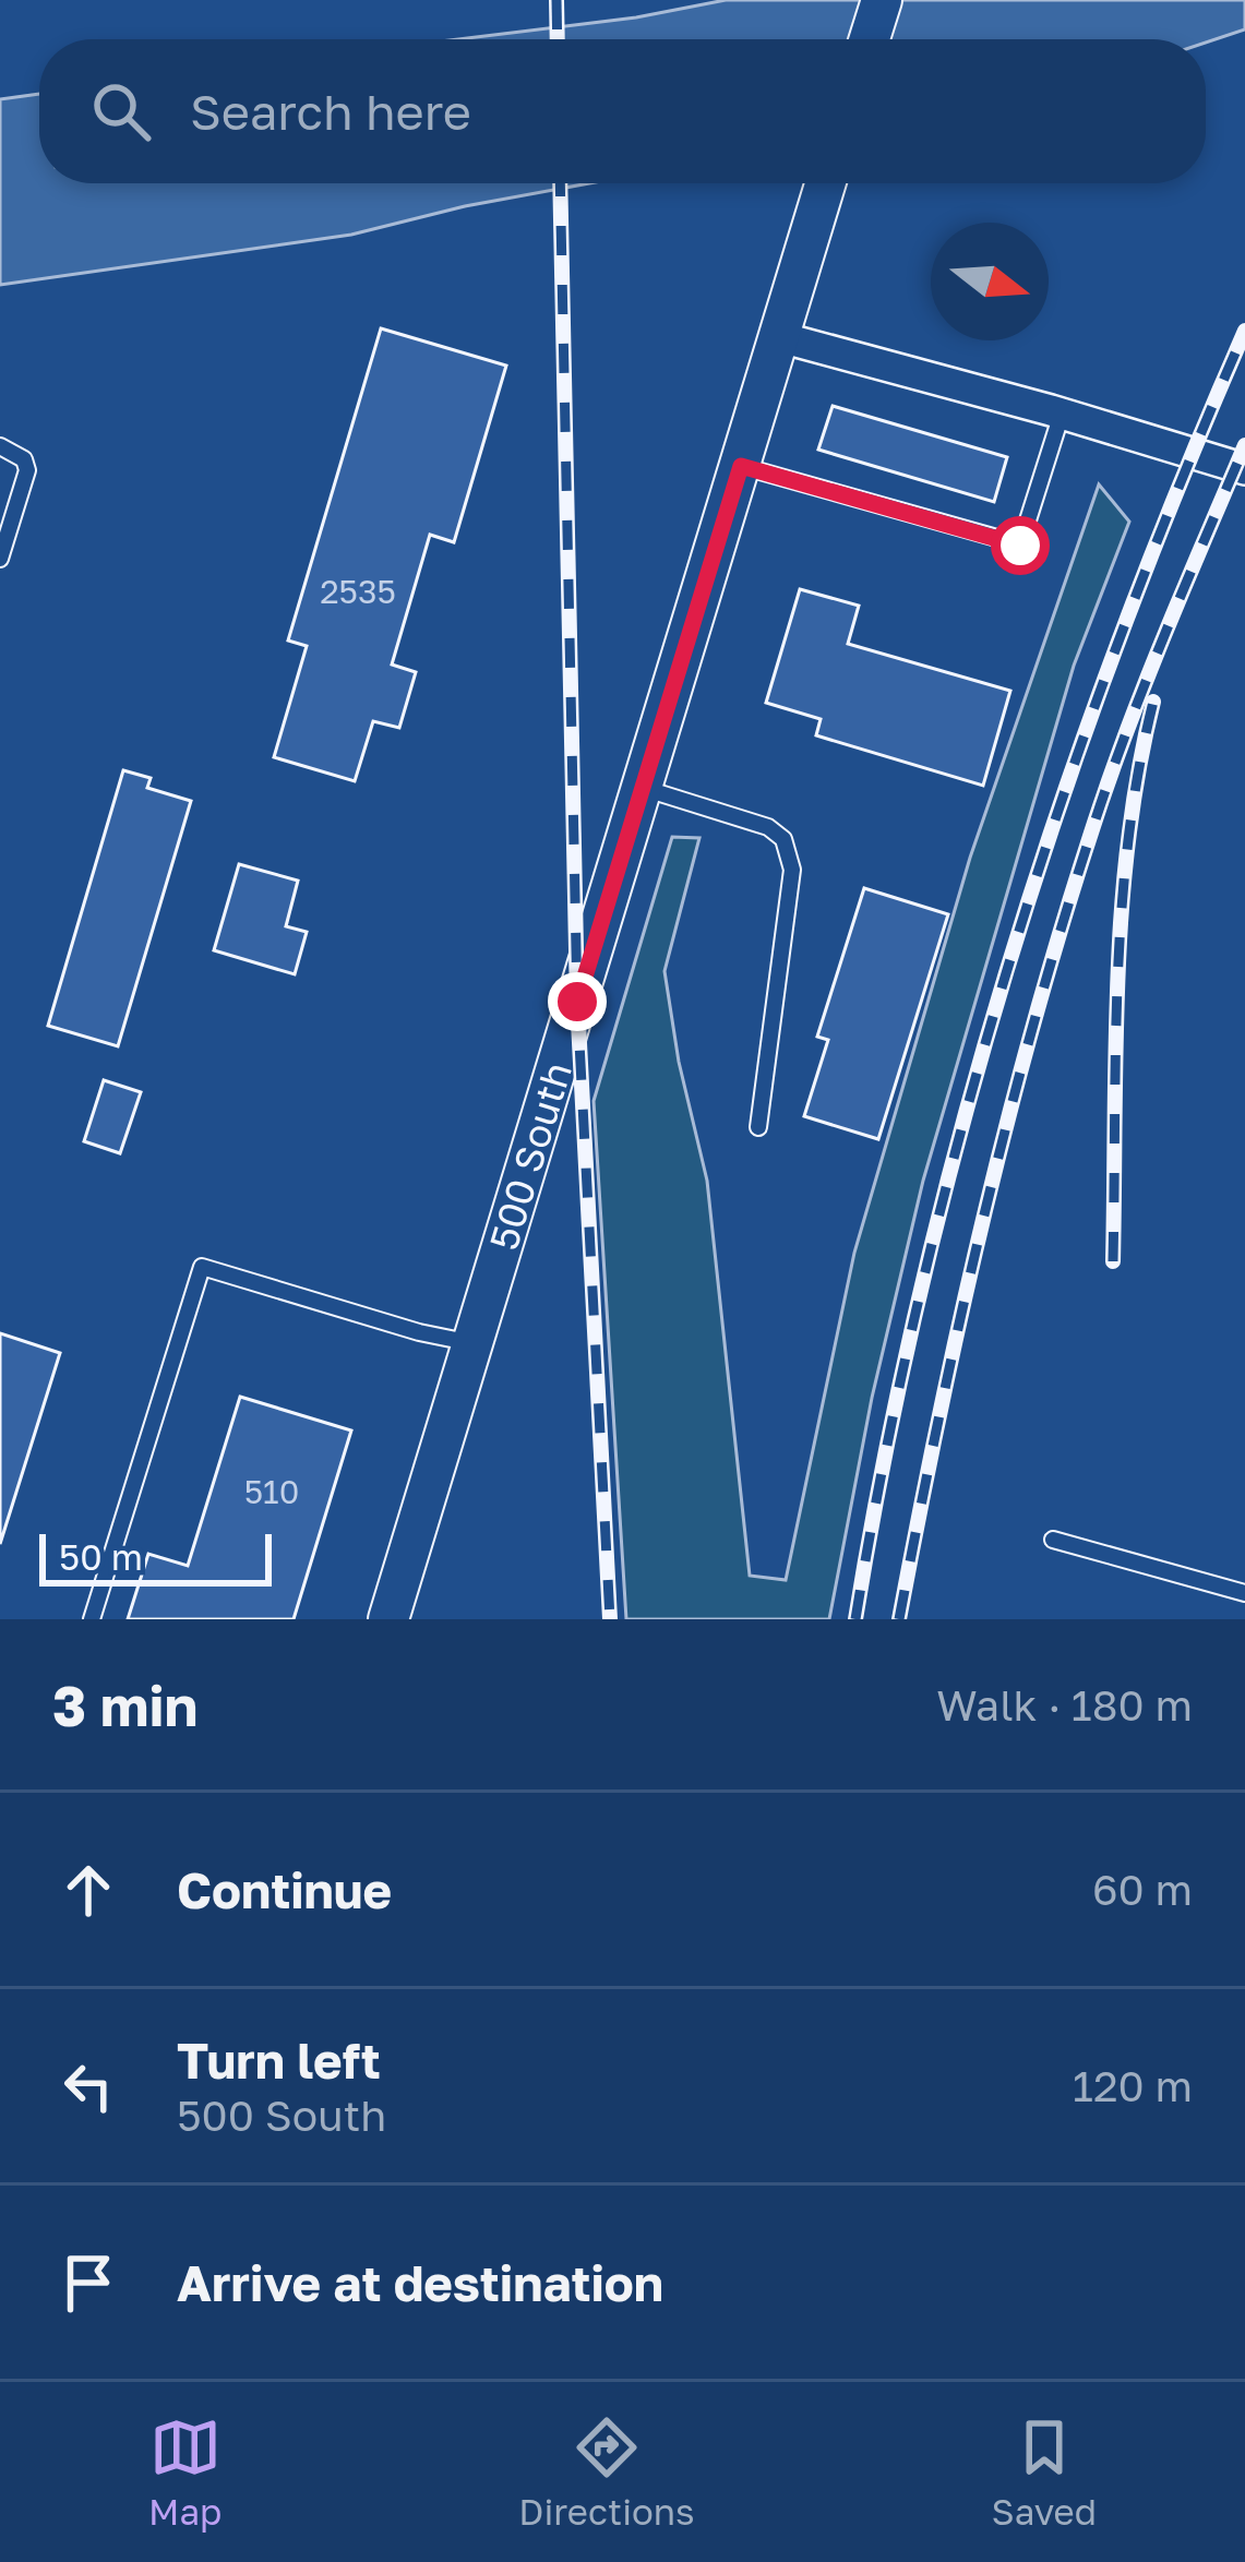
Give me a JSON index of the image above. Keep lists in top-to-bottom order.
{
  "streets": {
    "street": ["500 South"]
  },
  "house_numbers": ["2535", "510"],
  "scale_bar": "50 m",
  "north": "right",
  "page": {
    "search": "Search here",
    "scale": "50 m",
    "heading": ["3 min", "Walk · 180 m"],
    "list": [
      ["Continue", "60 m"],
      ["Turn left", "500 South", "120 m"],
      "Arrive at destination"
    ],
    "nav": ["Map", "Directions", "Saved"]
  }
}
